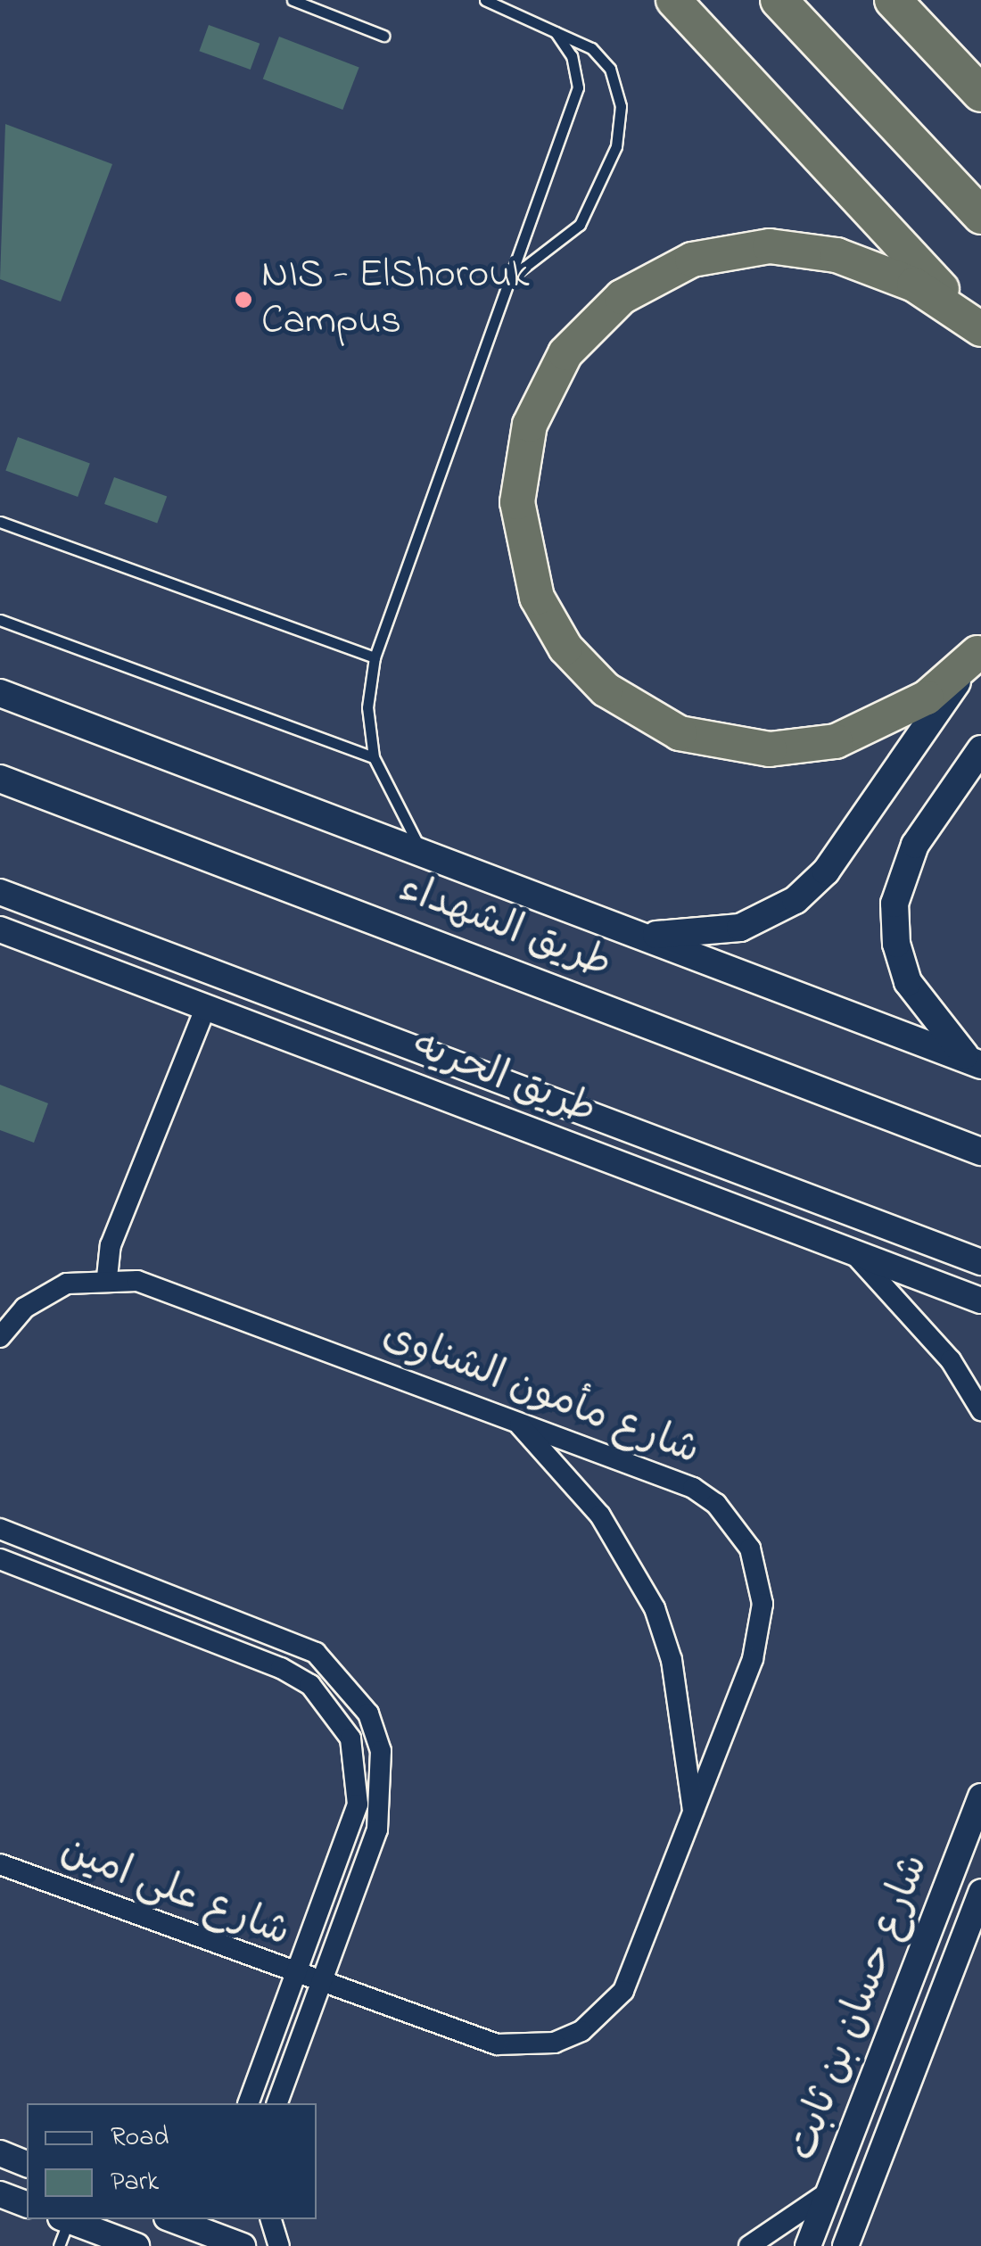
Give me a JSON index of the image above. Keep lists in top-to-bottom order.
{
  "streets": {
    "main road": ["طريق الشهداء"],
    "street": [
      "طريق الحريه",
      "شارع مأمون الشناوى",
      "شارع على امين",
      "شارع حسان بن ثابت"
    ]
  },
  "crossings": [
    ["شارع مأمون الشناوى", "شارع على امين"]
  ],
  "places": ["NIS - ElShorouk Campus"],
  "legend": ["Road", "Park"]
}
